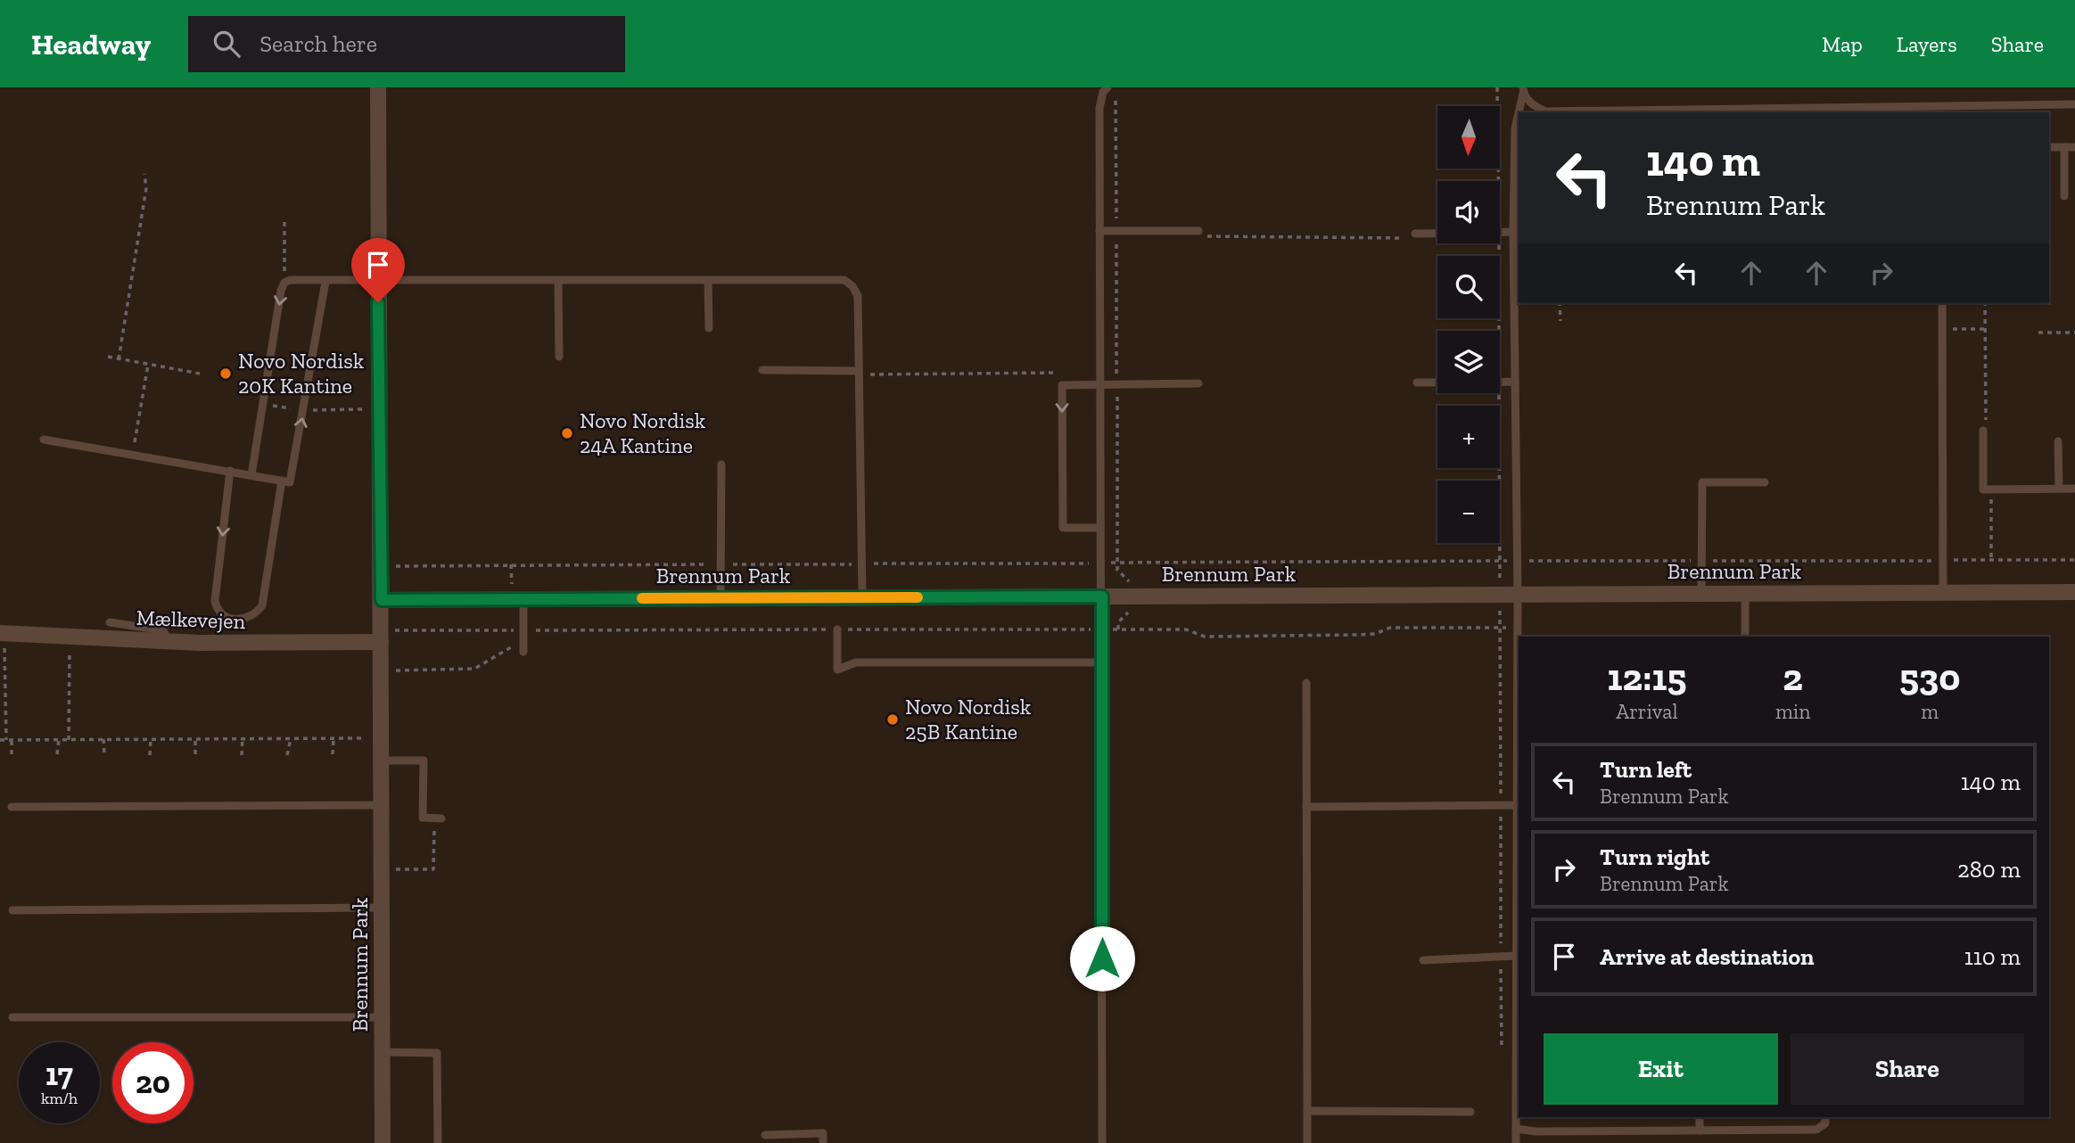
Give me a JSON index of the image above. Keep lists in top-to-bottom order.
{
  "streets": {
    "street": ["Brennum Park", "Mælkevejen"]
  },
  "crossings": [
    ["Brennum Park", "Mælkevejen"]
  ],
  "places": ["Novo Nordisk 20K Kantine", "Novo Nordisk 24A Kantine", "Novo Nordisk 25B Kantine"],
  "north": "bottom",
  "page": {
    "header": "Headway",
    "search": "Search here",
    "nav": ["Map", "Layers", "Share"],
    "map_buttons": ["+", "−"],
    "turn": ["140 m", "Brennum Park"],
    "eta": [
      "12:15",
      "Arrival",
      "2",
      "min",
      "530",
      "m"
    ],
    "list": [
      {
        "name": "Turn left",
        "note": "Brennum Park",
        "value": "140 m"
      },
      {
        "name": "Turn right",
        "note": "Brennum Park",
        "value": "280 m"
      },
      {
        "name": "Arrive at destination",
        "value": "110 m"
      }
    ],
    "buttons": ["Exit", "Share"],
    "speed": "17 km/h",
    "limit": "20"
  }
}
